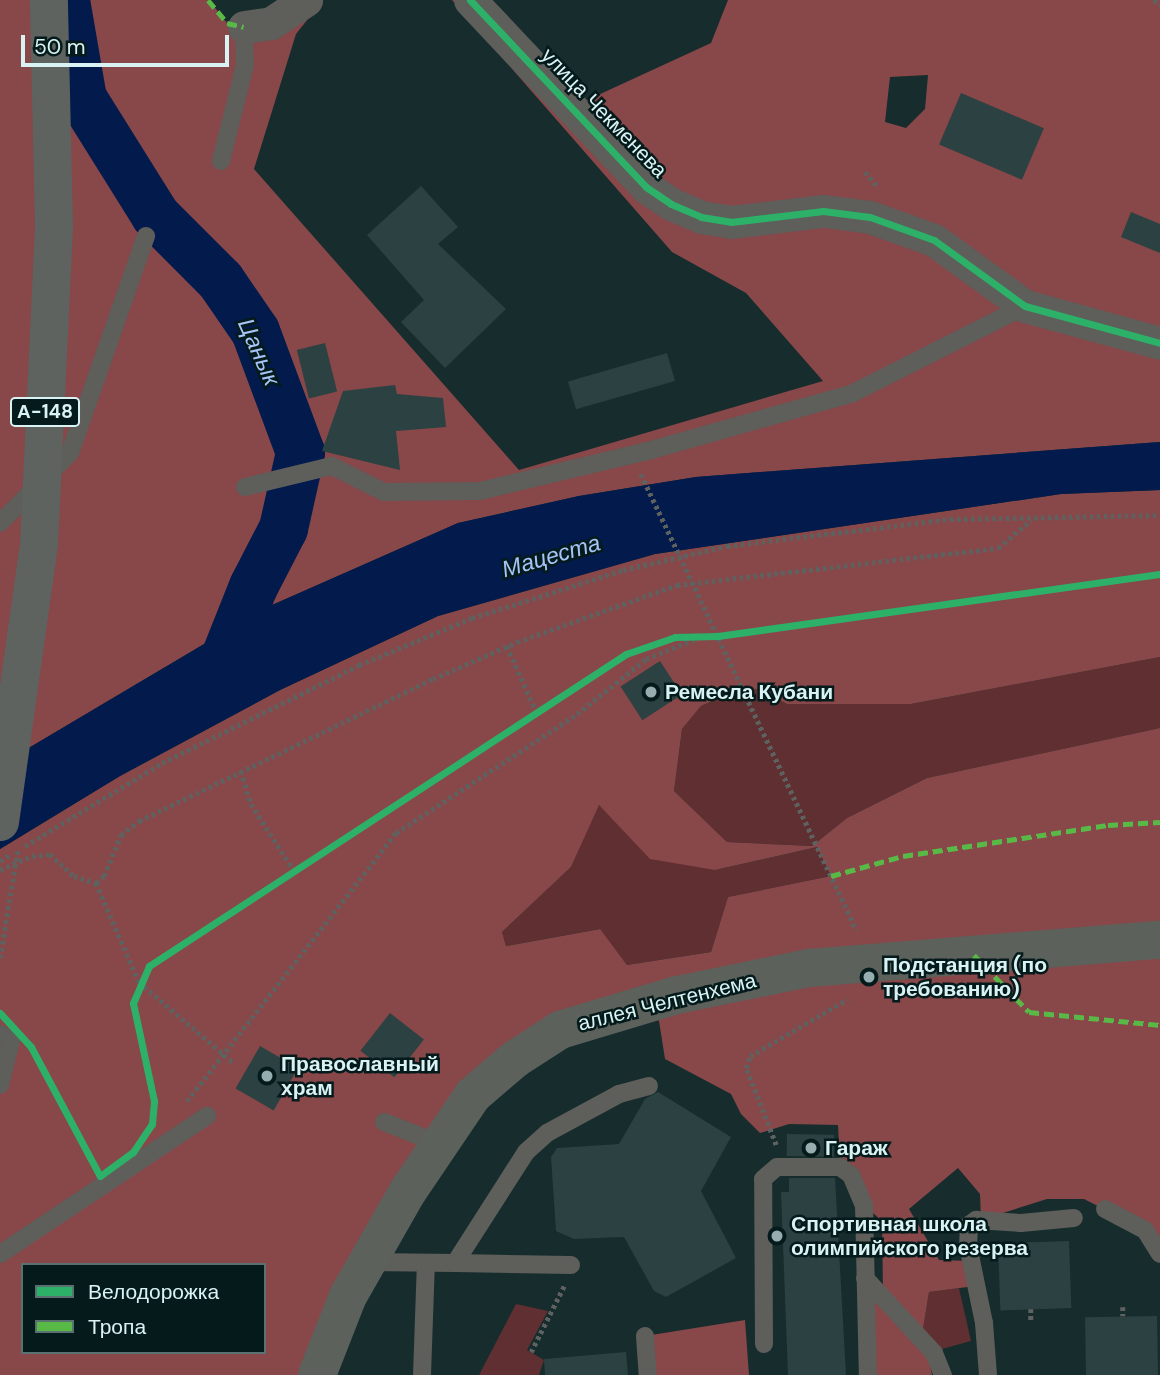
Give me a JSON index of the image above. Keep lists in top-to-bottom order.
{
  "streets": {
    "highway": ["А-148"],
    "main road": ["аллея Челтенхема"],
    "street": ["улица Чекменева"]
  },
  "water": ["Цанык", "Мацеста"],
  "places": [
    "Ремесла Кубани",
    "Подстанция (по требованию)",
    "Православный храм",
    "Гараж",
    "Спортивная школа олимпийского резерва"
  ],
  "legend": ["Велодорожка", "Тропа"],
  "scale_bar": "50 m"
}
